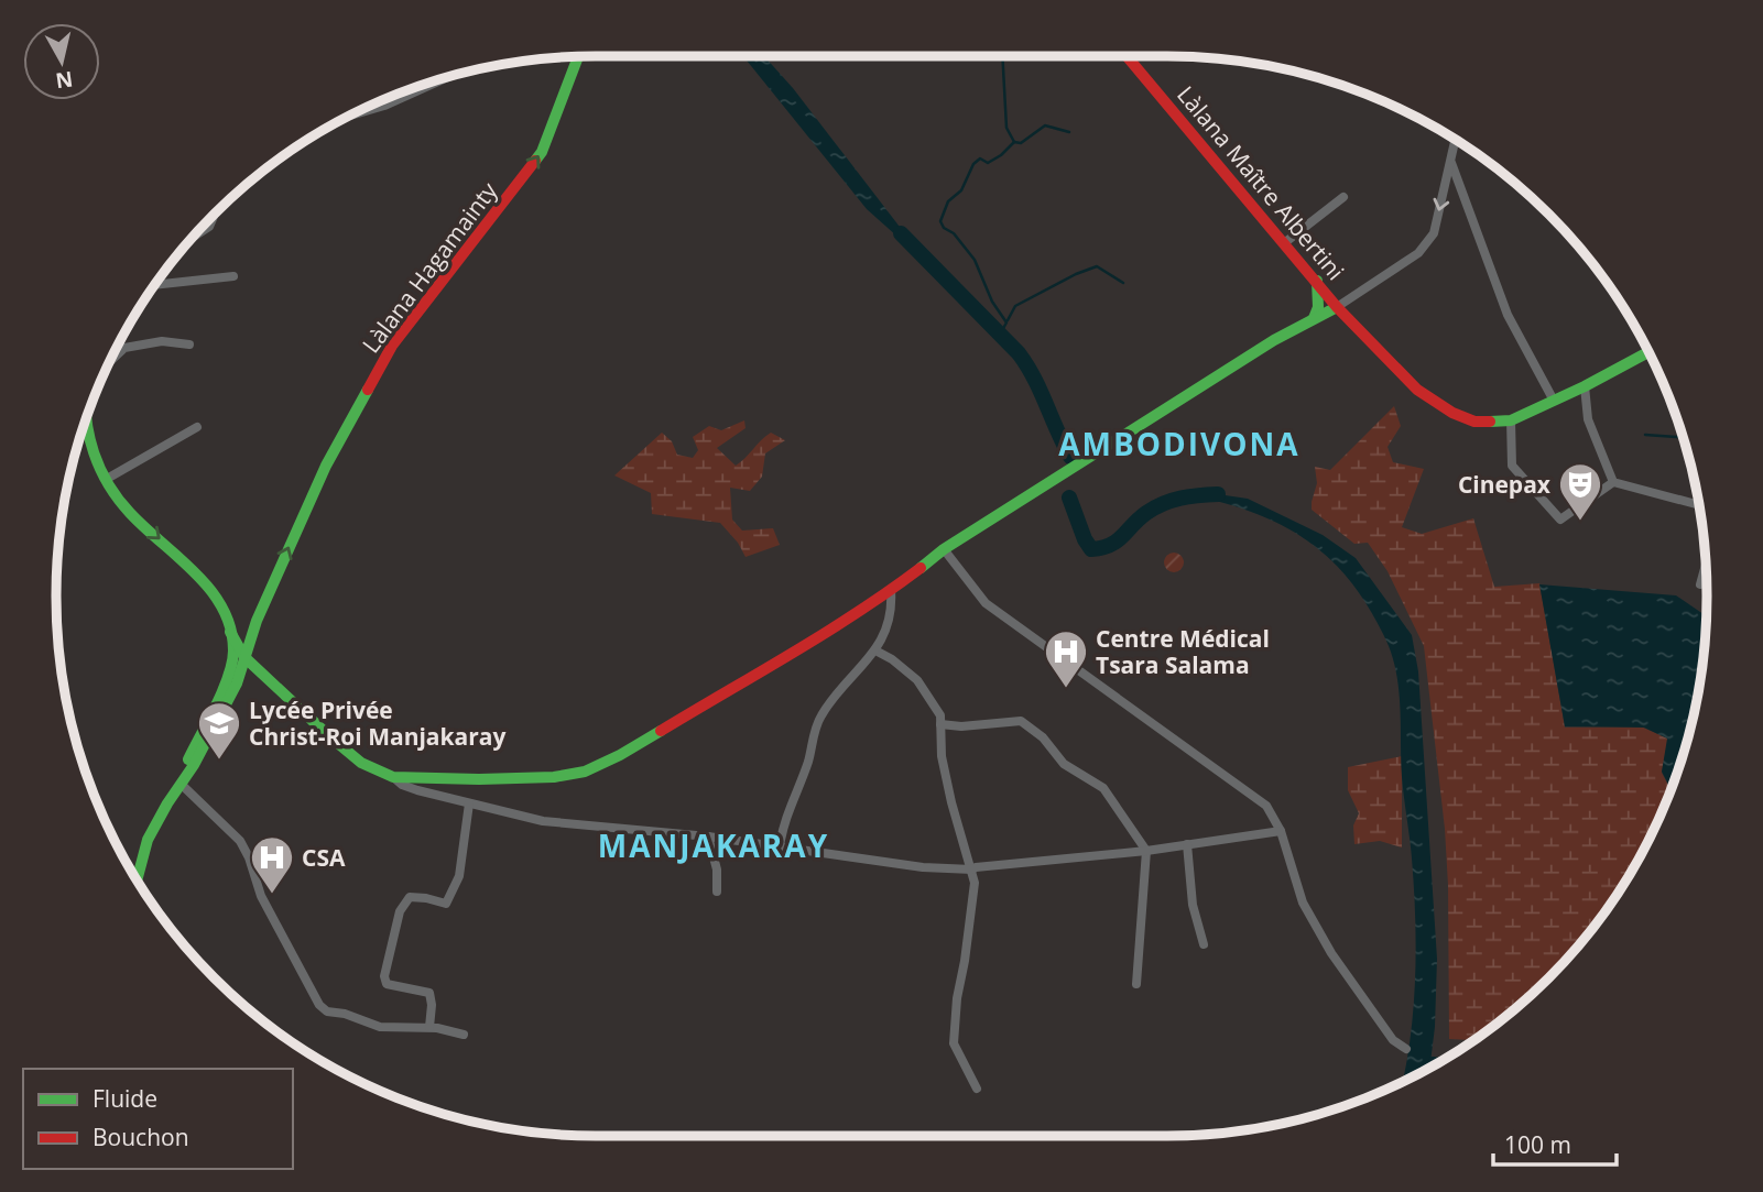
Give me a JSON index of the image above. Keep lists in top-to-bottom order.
{
  "streets": {
    "main road": ["Làlana Maître Albertini", "Làlana Hagamainty"]
  },
  "one_way": ["Làlana Hagamainty"],
  "districts": ["AMBODIVONA", "MANJAKARAY"],
  "places": {
    "theatre": ["Cinepax"],
    "hospital": ["Centre Médical Tsara Salama", "CSA"],
    "school or university": ["Lycée Privée Christ-Roi Manjakaray"]
  },
  "legend": ["Fluide", "Bouchon"],
  "scale_bar": "100 m",
  "north": "bottom"
}
